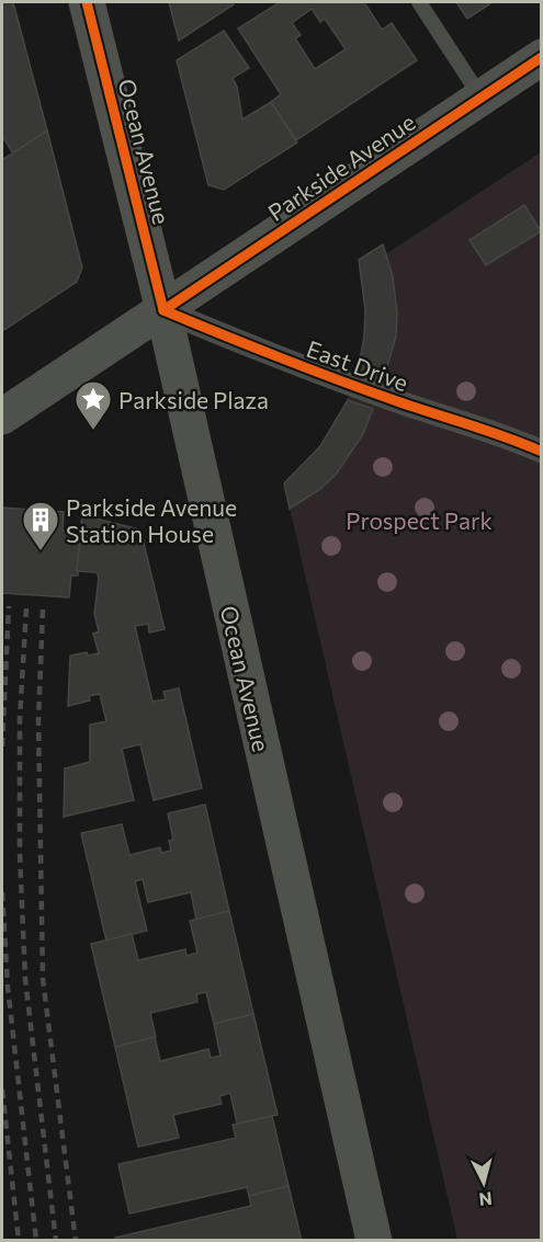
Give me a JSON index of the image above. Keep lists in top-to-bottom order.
{
  "streets": {
    "main road": ["Ocean Avenue", "Parkside Avenue"],
    "street": ["East Drive"]
  },
  "crossings": [
    ["Ocean Avenue", "Parkside Avenue"],
    ["Ocean Avenue", "East Drive"],
    ["Parkside Avenue", "East Drive"]
  ],
  "parks": ["Prospect Park"],
  "places": {
    "place": ["Parkside Plaza"],
    "building": ["Parkside Avenue Station House"]
  },
  "north": "bottom"
}
